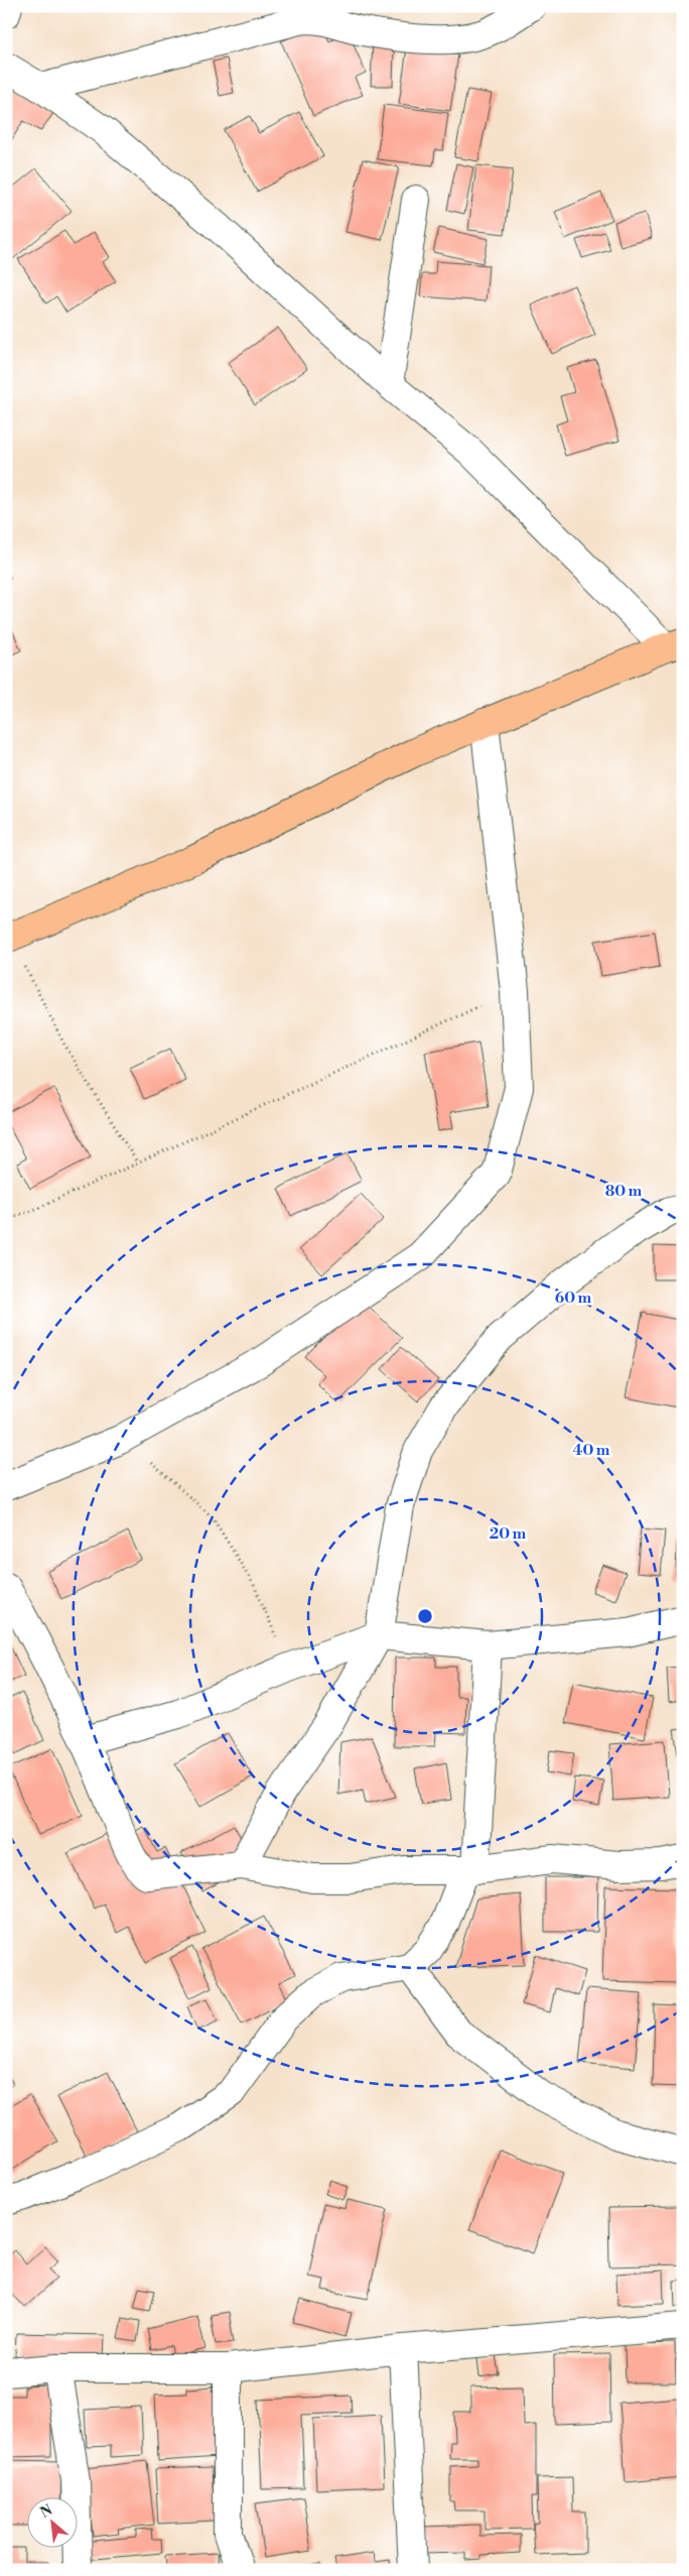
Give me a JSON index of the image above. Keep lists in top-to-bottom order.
{
  "north": "top left",
  "rings": [
    "80 m",
    "60 m",
    "40 m",
    "20 m"
  ]
}
